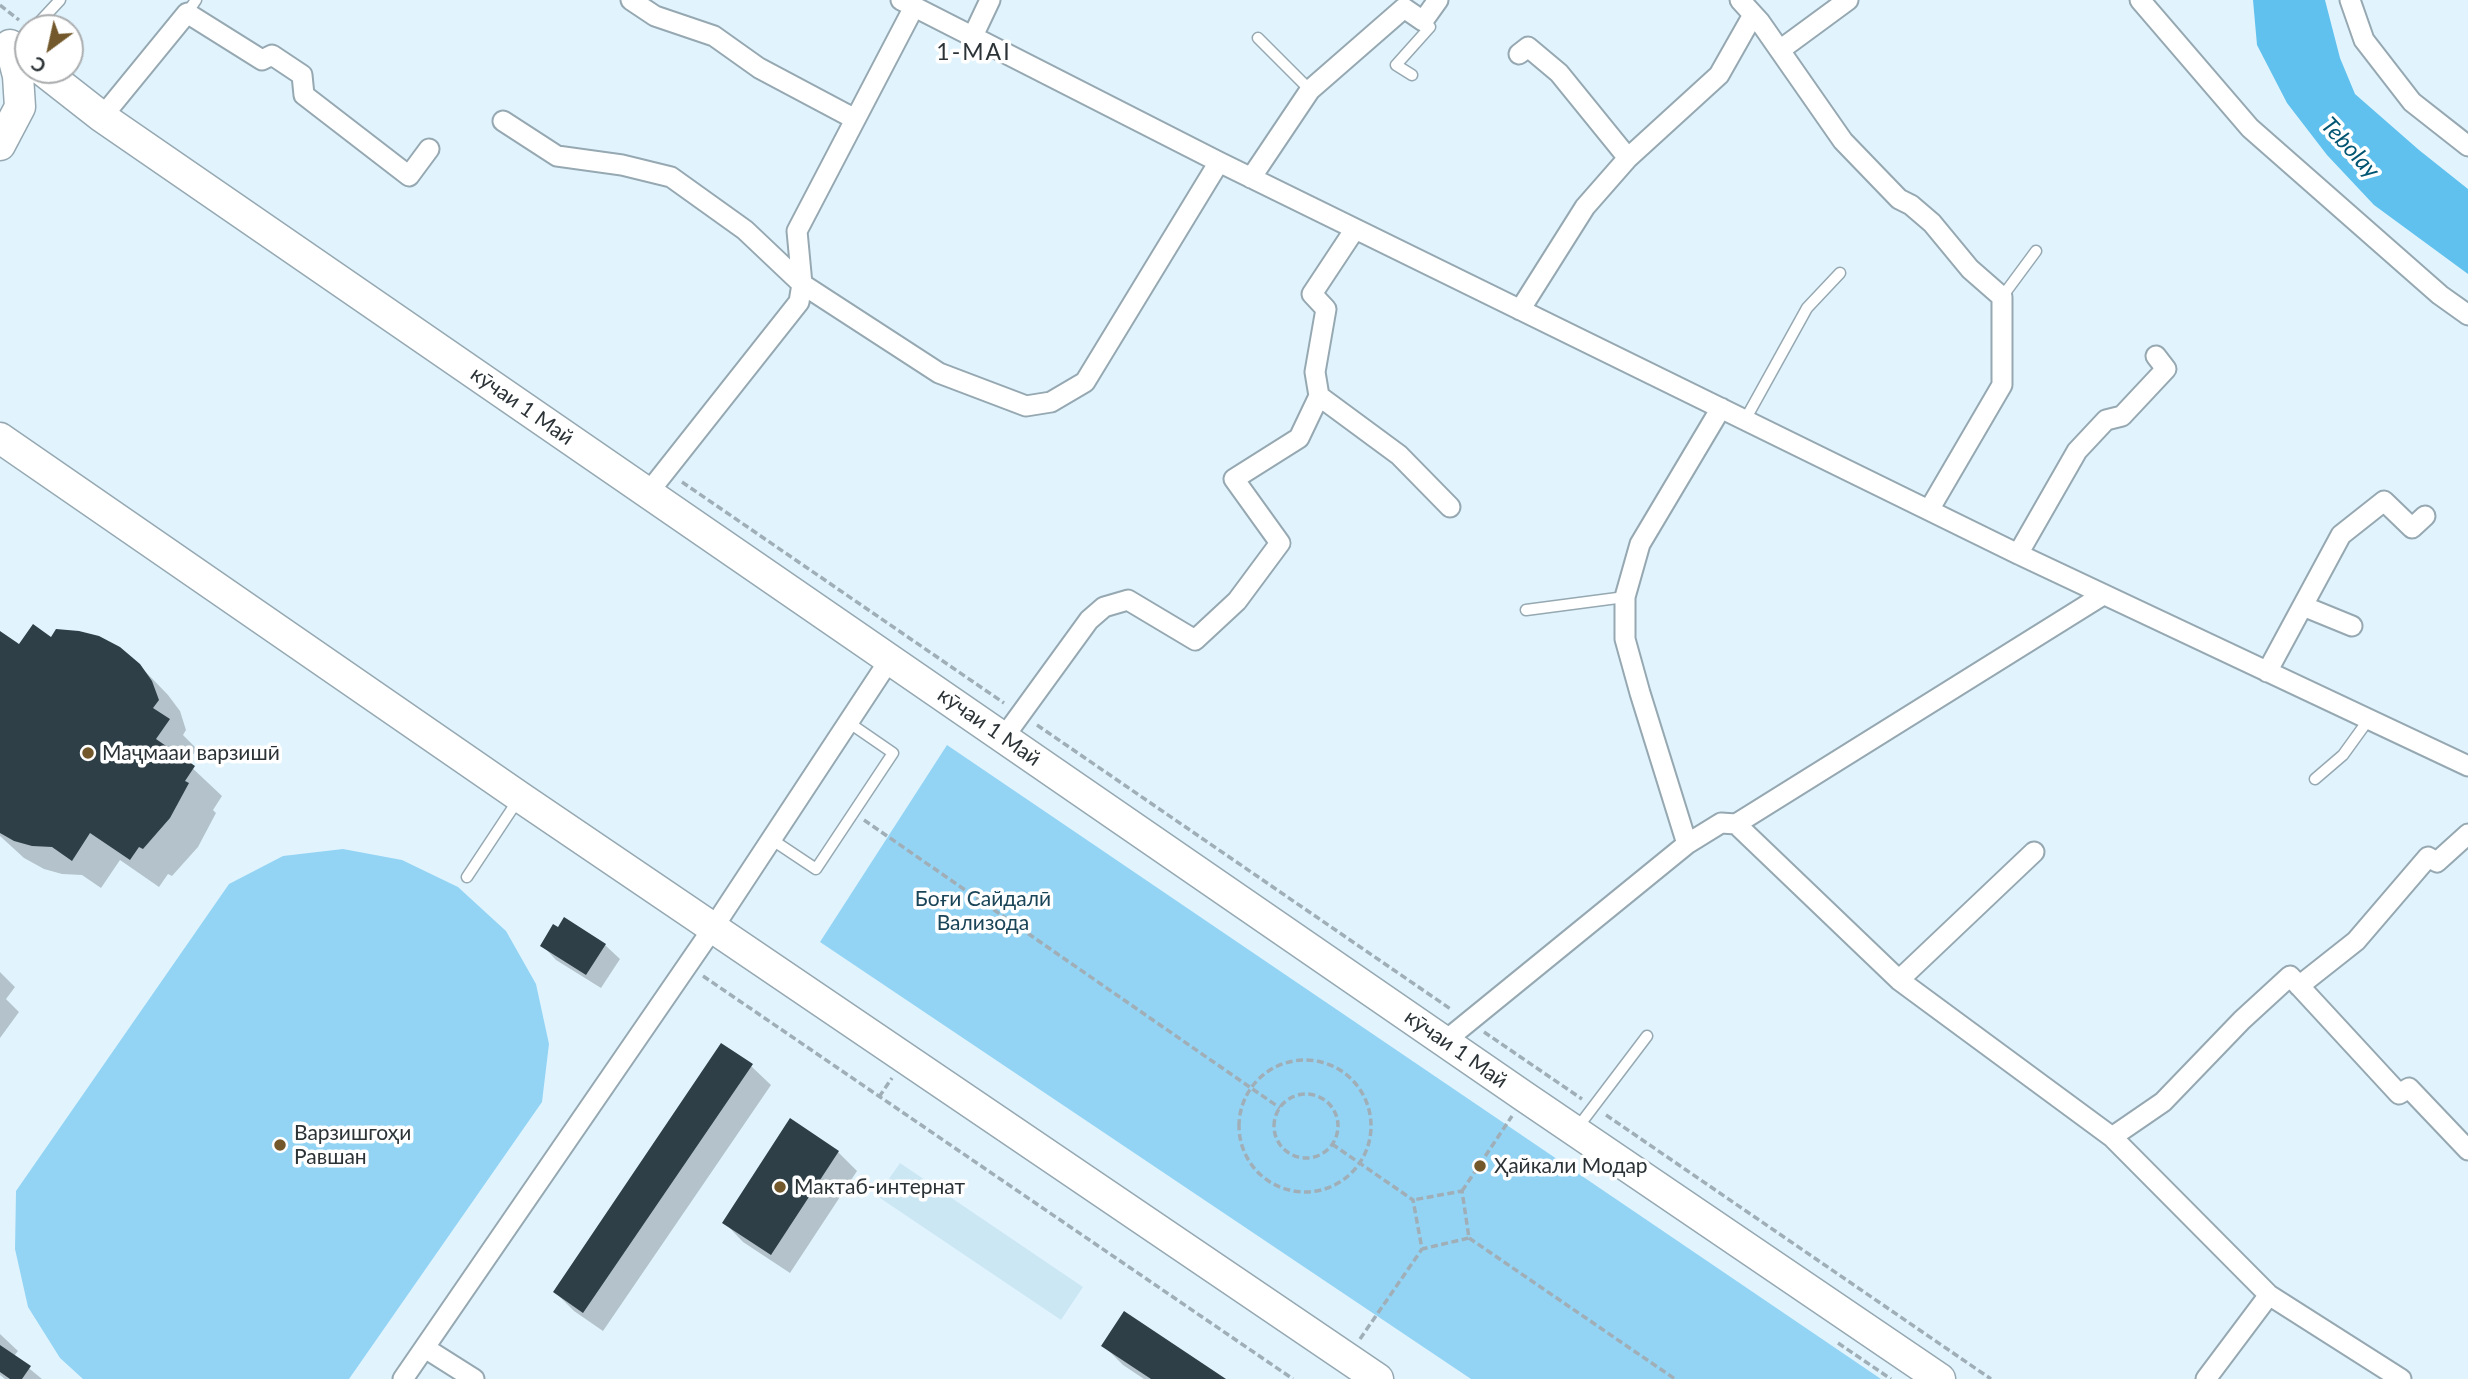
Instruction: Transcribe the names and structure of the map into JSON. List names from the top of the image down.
{
  "streets": {
    "main road": ["кӯчаи 1 Май"]
  },
  "districts": ["1-MAI"],
  "water": ["Tebolay"],
  "parks": ["Боғи Сайдалӣ Вализода"],
  "places": [
    "Маҷмааи варзишӣ",
    "Варзишгоҳи Равшан",
    "Ҳайкали Модар",
    "Мактаб-интернат"
  ],
  "north": "bottom left"
}
